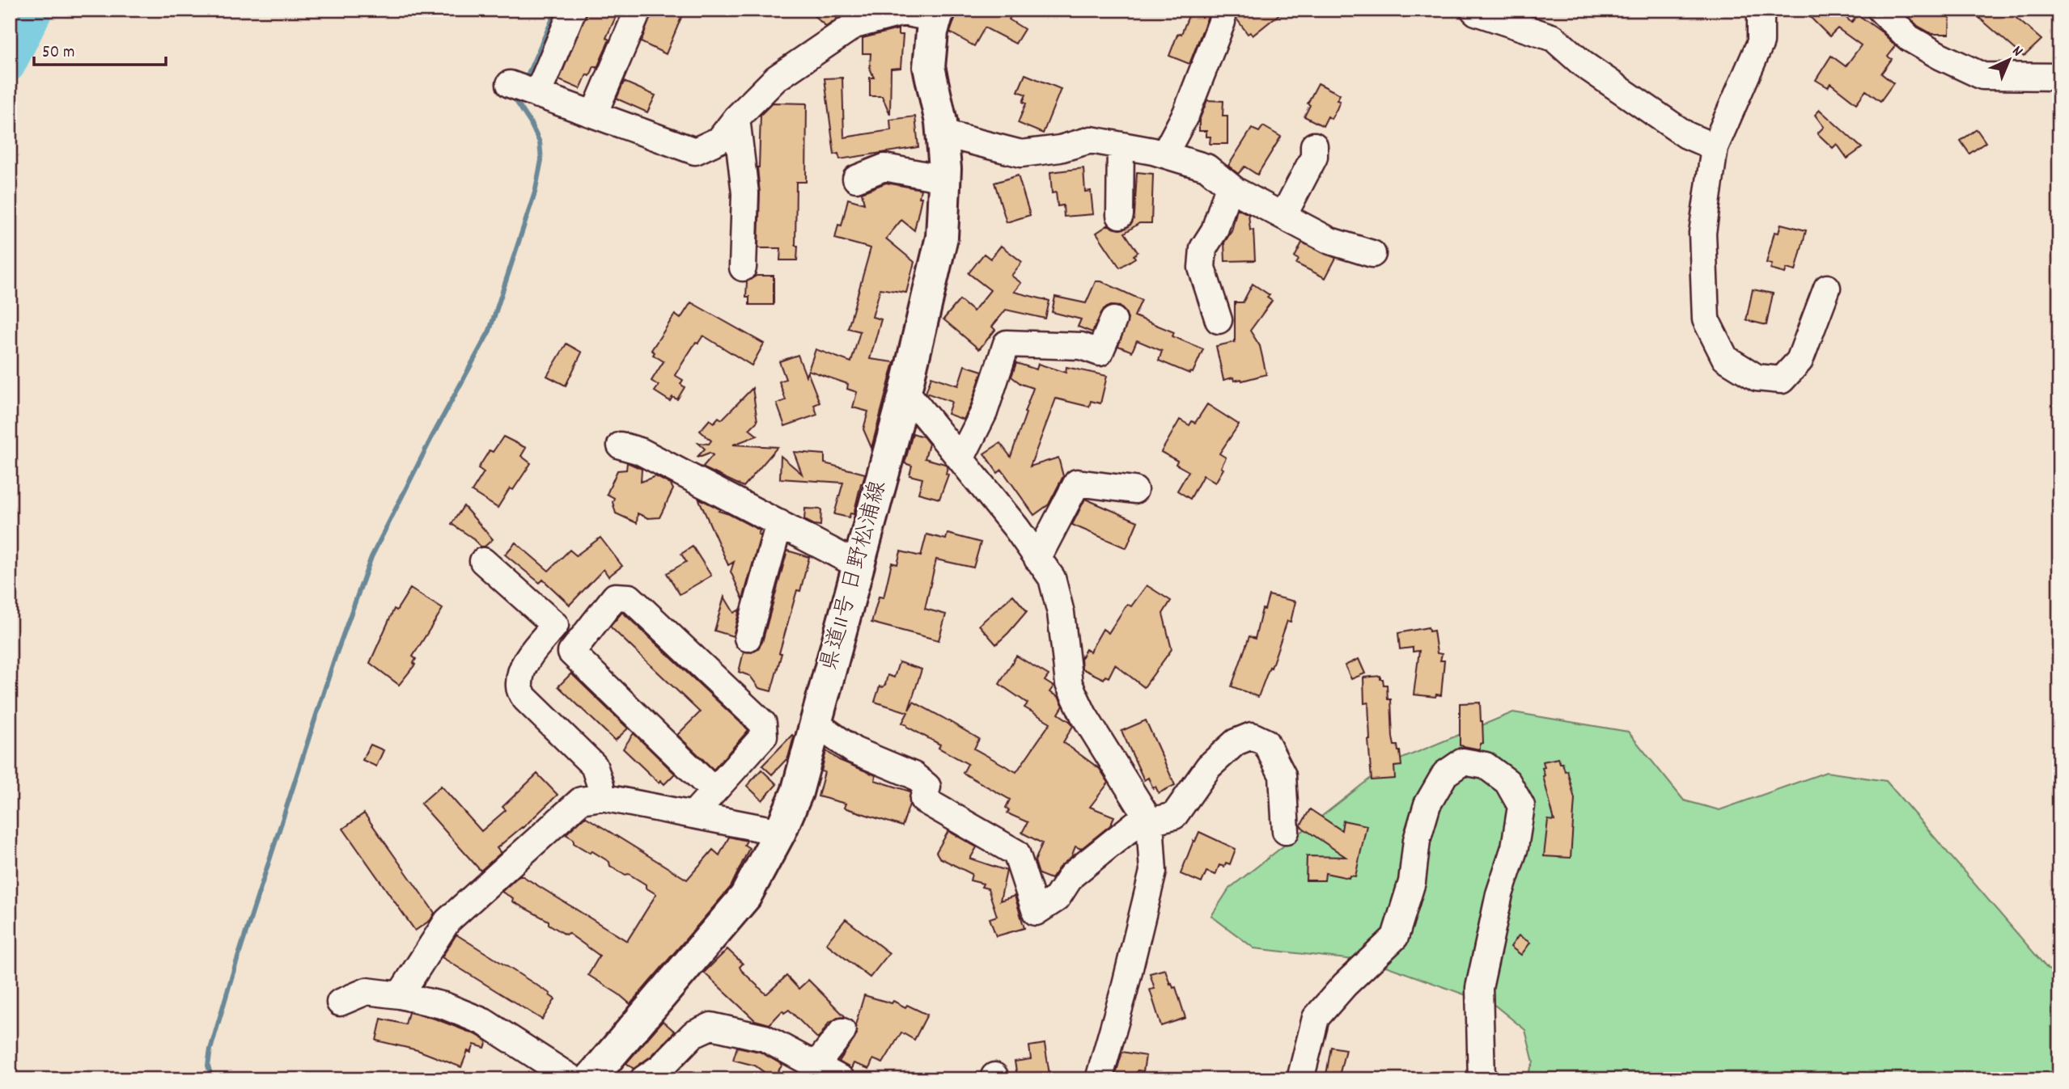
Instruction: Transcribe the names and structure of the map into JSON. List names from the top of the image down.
{
  "streets": {
    "main road": ["県道11号 日野松浦線"]
  },
  "scale_bar": "50 m",
  "north": "top right"
}
